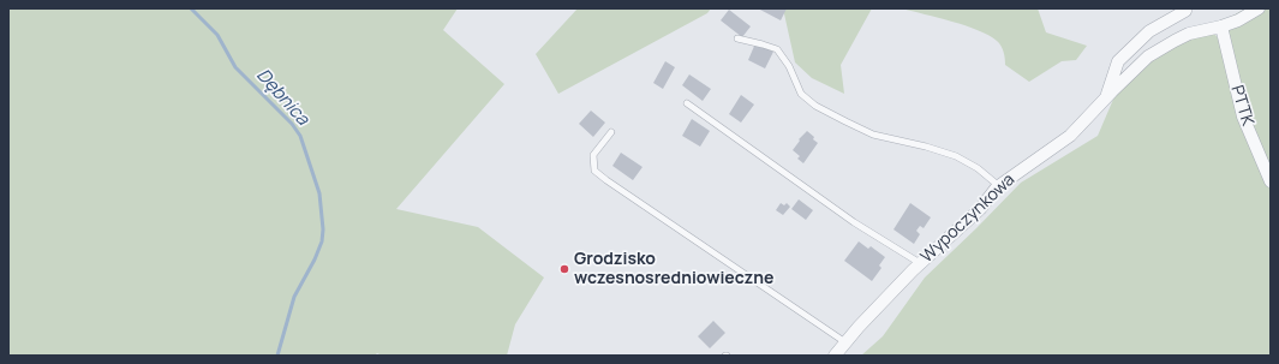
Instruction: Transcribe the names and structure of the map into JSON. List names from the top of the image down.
{
  "streets": {
    "street": ["PTTK", "Wypoczynkowa"]
  },
  "crossings": [
    ["PTTK", "Wypoczynkowa"]
  ],
  "water": ["Dębnica"],
  "places": ["Grodzisko wczesnosredniowieczne"]
}
